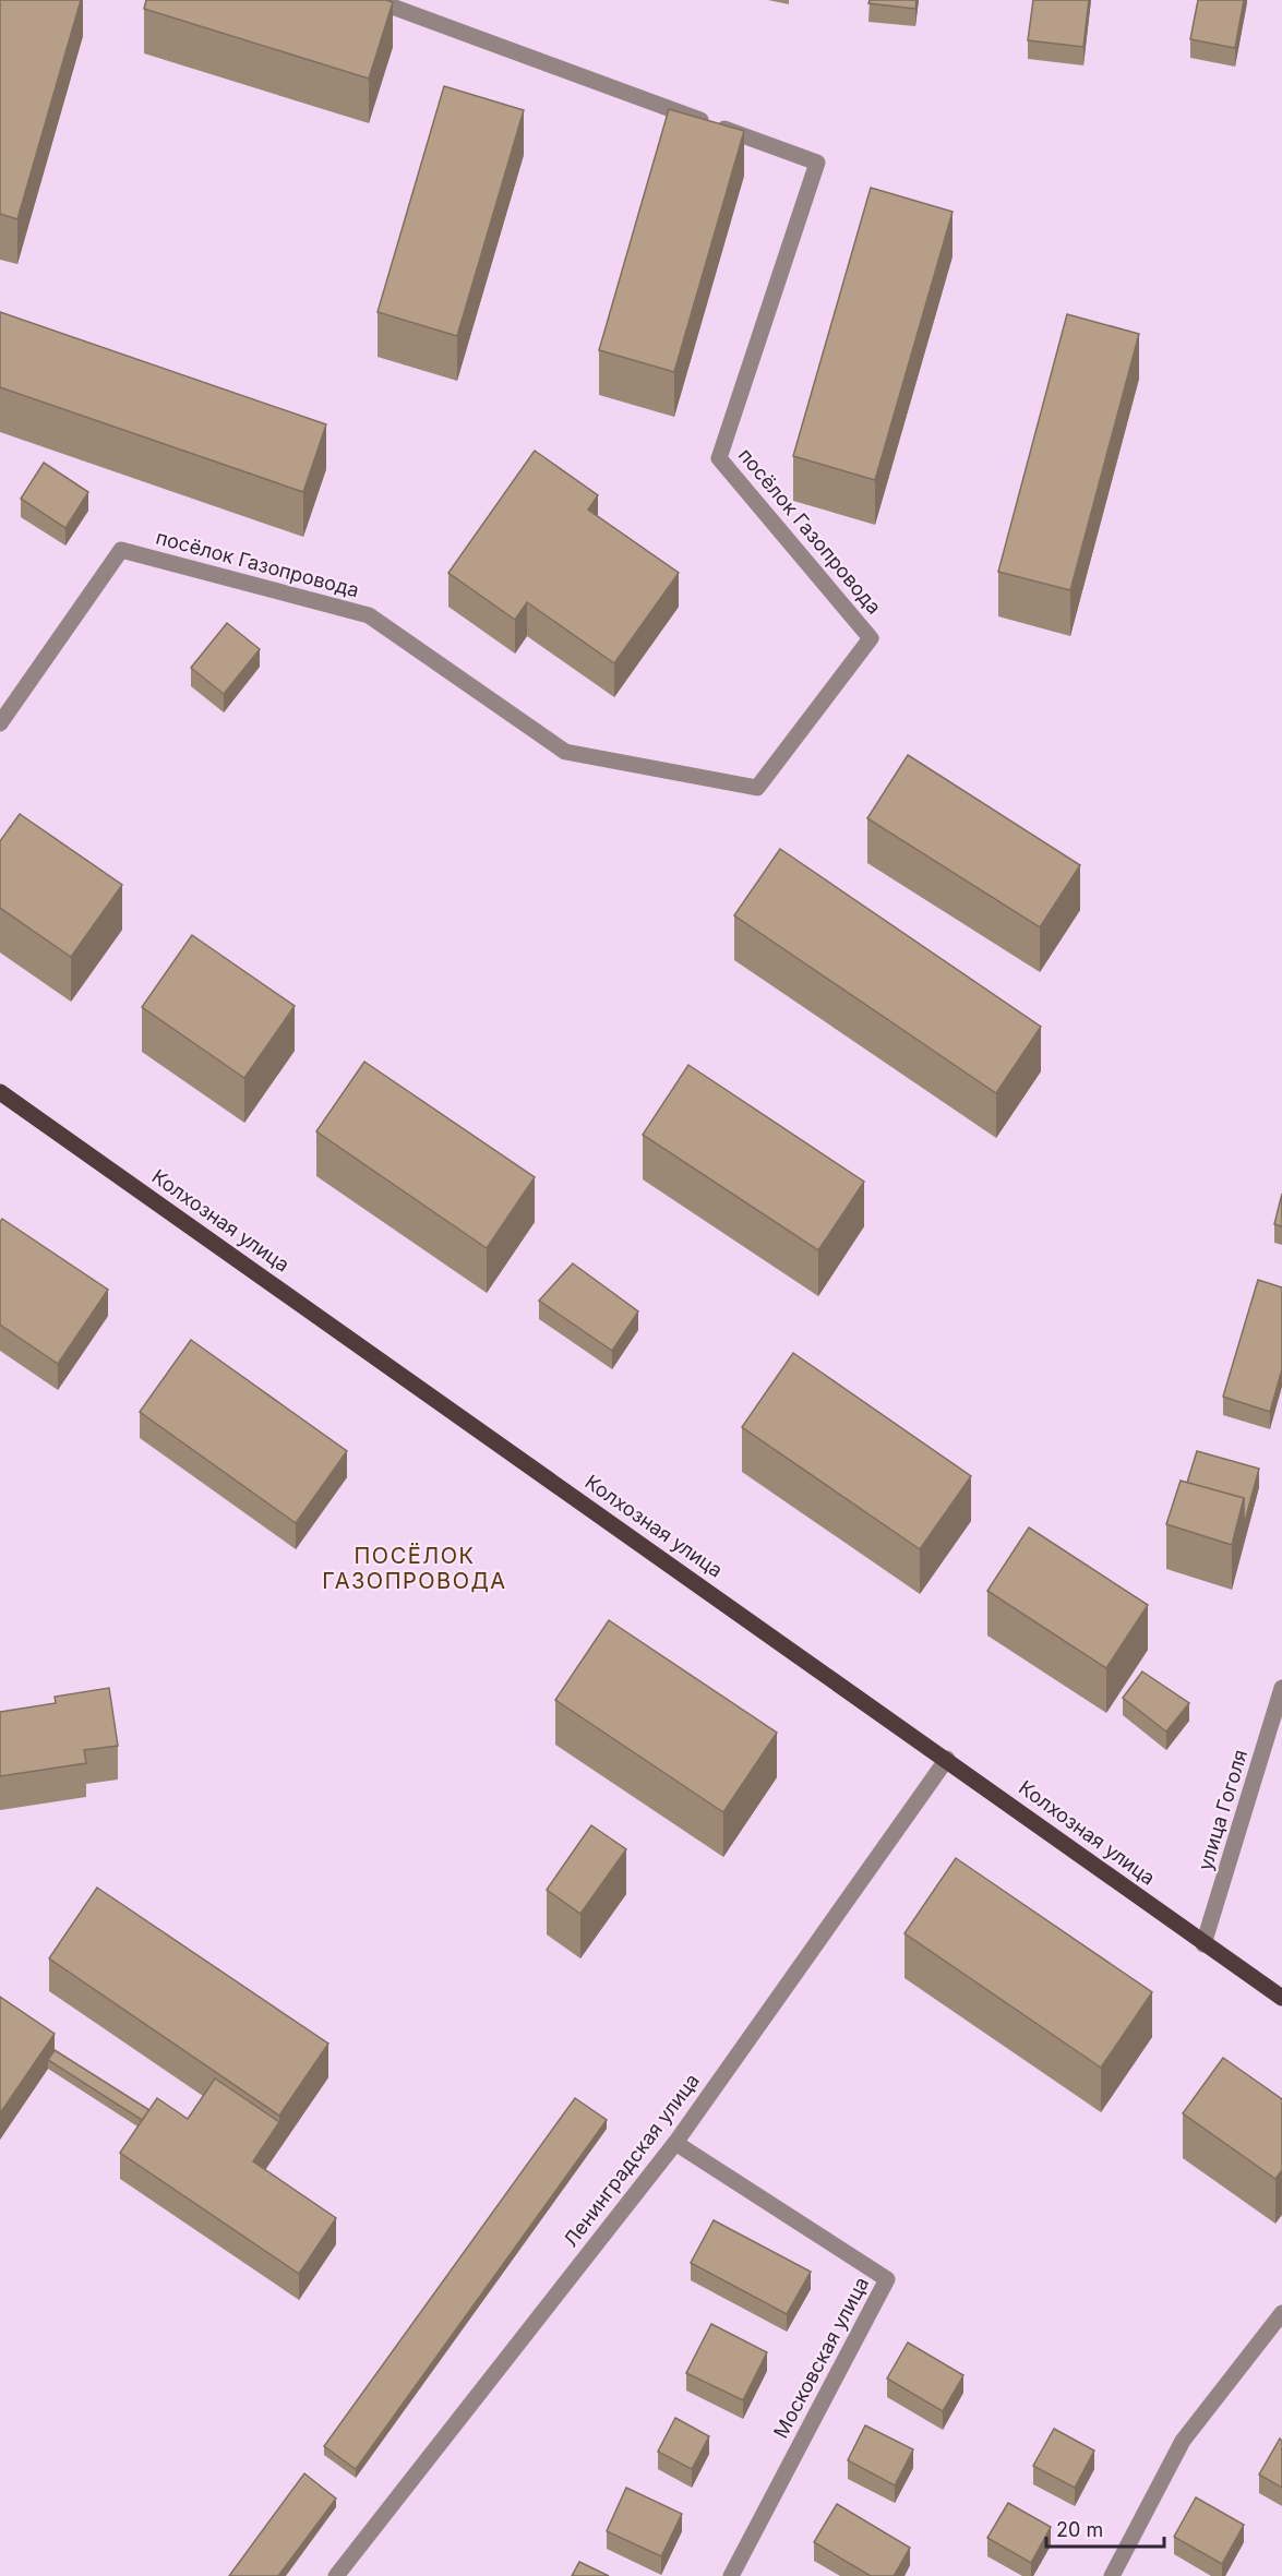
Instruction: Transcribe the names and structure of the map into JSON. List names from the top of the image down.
{
  "streets": {
    "main road": ["Колхозная улица"],
    "street": [
      "посёлок Газопровода",
      "улица Гоголя",
      "Ленинградская улица",
      "Московская улица"
    ]
  },
  "crossings": [
    ["Колхозная улица", "улица Гоголя"],
    ["Колхозная улица", "Ленинградская улица"],
    ["Ленинградская улица", "Московская улица"]
  ],
  "districts": ["ПОСЁЛОК ГАЗОПРОВОДА"],
  "scale_bar": "20 m"
}
